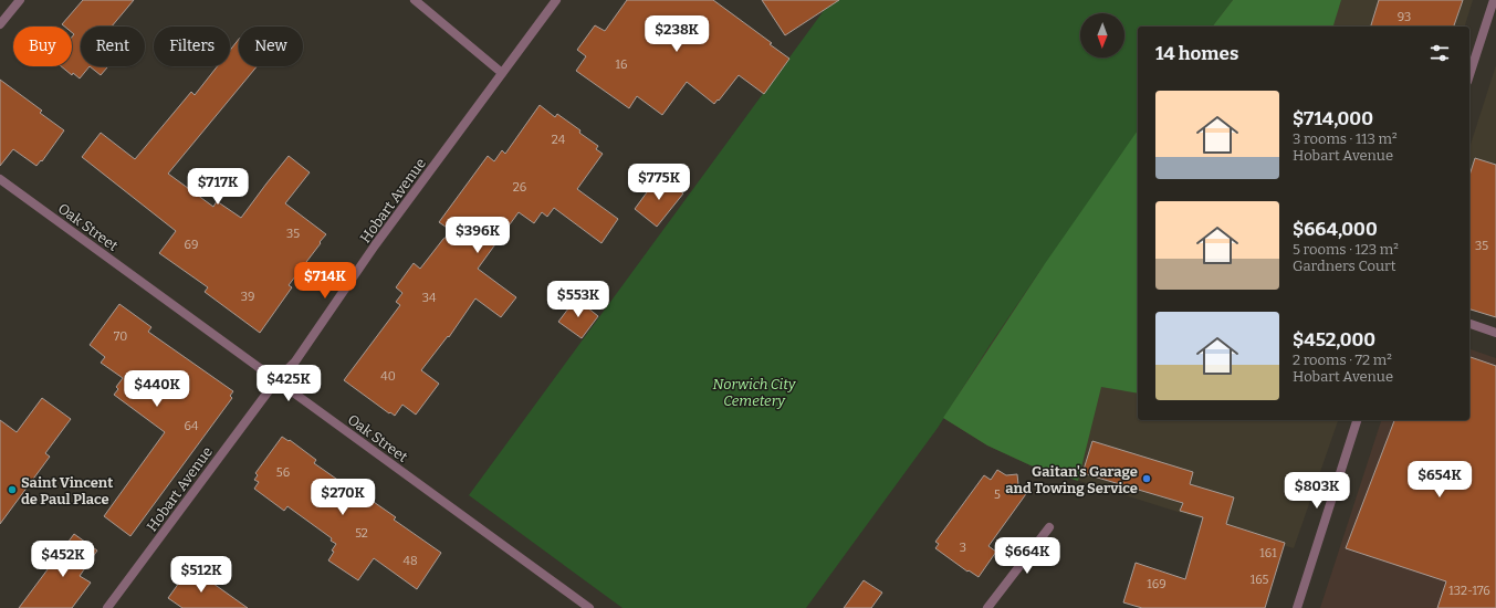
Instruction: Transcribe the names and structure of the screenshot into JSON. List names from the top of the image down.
{
  "streets": {
    "street": ["Hobart Avenue", "Oak Street"]
  },
  "crossings": [
    ["Hobart Avenue", "Oak Street"]
  ],
  "parks": ["Norwich City Cemetery"],
  "places": ["Gaitan's Garage and Towing Service", "Saint Vincent de Paul Place"],
  "house_numbers": [
    "93",
    "16",
    "24",
    "26",
    "35",
    "69",
    "35",
    "39",
    "34",
    "70",
    "40",
    "64",
    "56",
    "5",
    "52",
    "3",
    "161",
    "48",
    "165",
    "169",
    "132-176"
  ],
  "north": "bottom",
  "page": {
    "price": [
      "$238K",
      "$775K",
      "$717K",
      "$396K",
      "$714K",
      "$553K",
      "$425K",
      "$440K",
      "$654K",
      "$803K",
      "$270K",
      "$664K",
      "$452K",
      "$512K"
    ],
    "chip": [
      "Buy",
      "Rent",
      "Filters",
      "New"
    ],
    "heading": "14 homes",
    "list": [
      {
        "name": "$714,000",
        "note": "3 rooms · 113 m² · Hobart Avenue"
      },
      {
        "name": "$664,000",
        "note": "5 rooms · 123 m² · Gardners Court"
      },
      {
        "name": "$452,000",
        "note": "2 rooms · 72 m² · Hobart Avenue"
      }
    ]
  }
}
